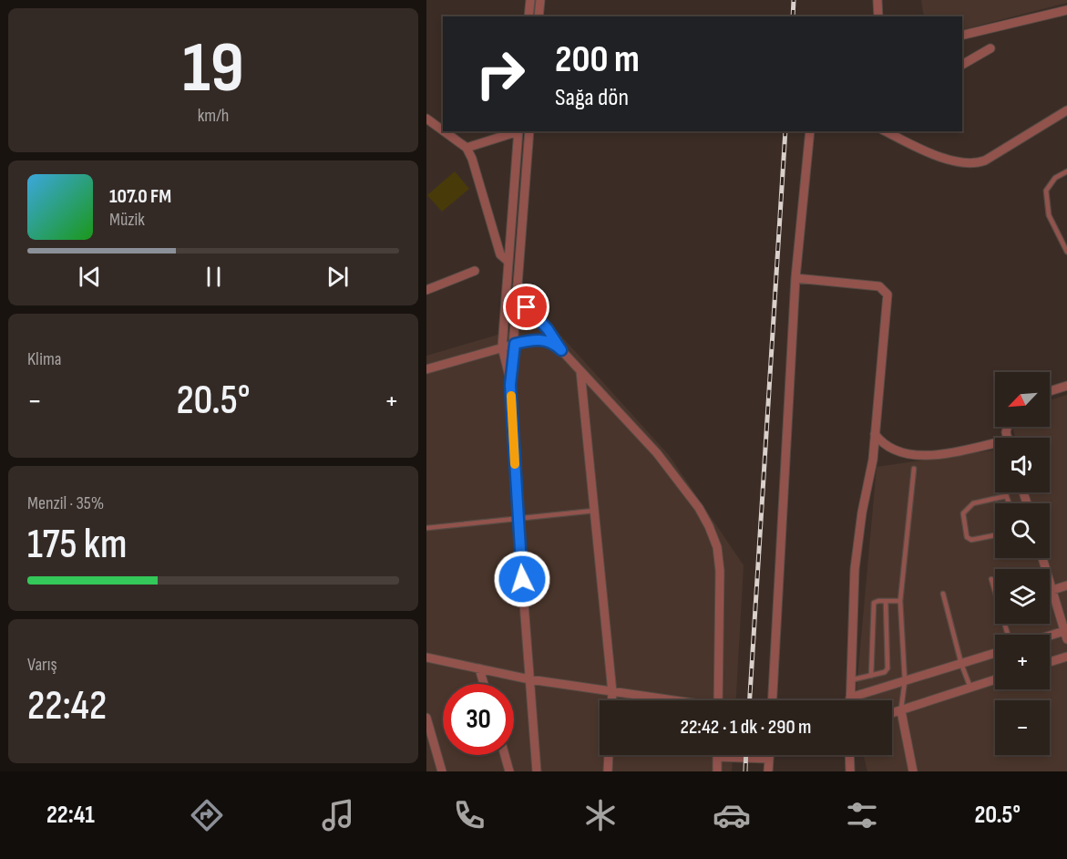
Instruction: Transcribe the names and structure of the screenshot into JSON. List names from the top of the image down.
{
  "north": "bottom left",
  "page": {
    "tile": [
      ["19", "km/h"],
      "Klima",
      ["Menzil · 35%", "175 km"],
      ["Varış", "22:42"]
    ],
    "turn": ["200 m", "Sağa dön"],
    "song": ["107.0 FM", "Müzik"],
    "map_buttons": ["+", "−"],
    "heat": ["−", "20.5°", "+"],
    "limit": "30",
    "trip": "22:42 · 1 dk · 290 m",
    "tabs": ["22:41", "20.5°"]
  }
}
